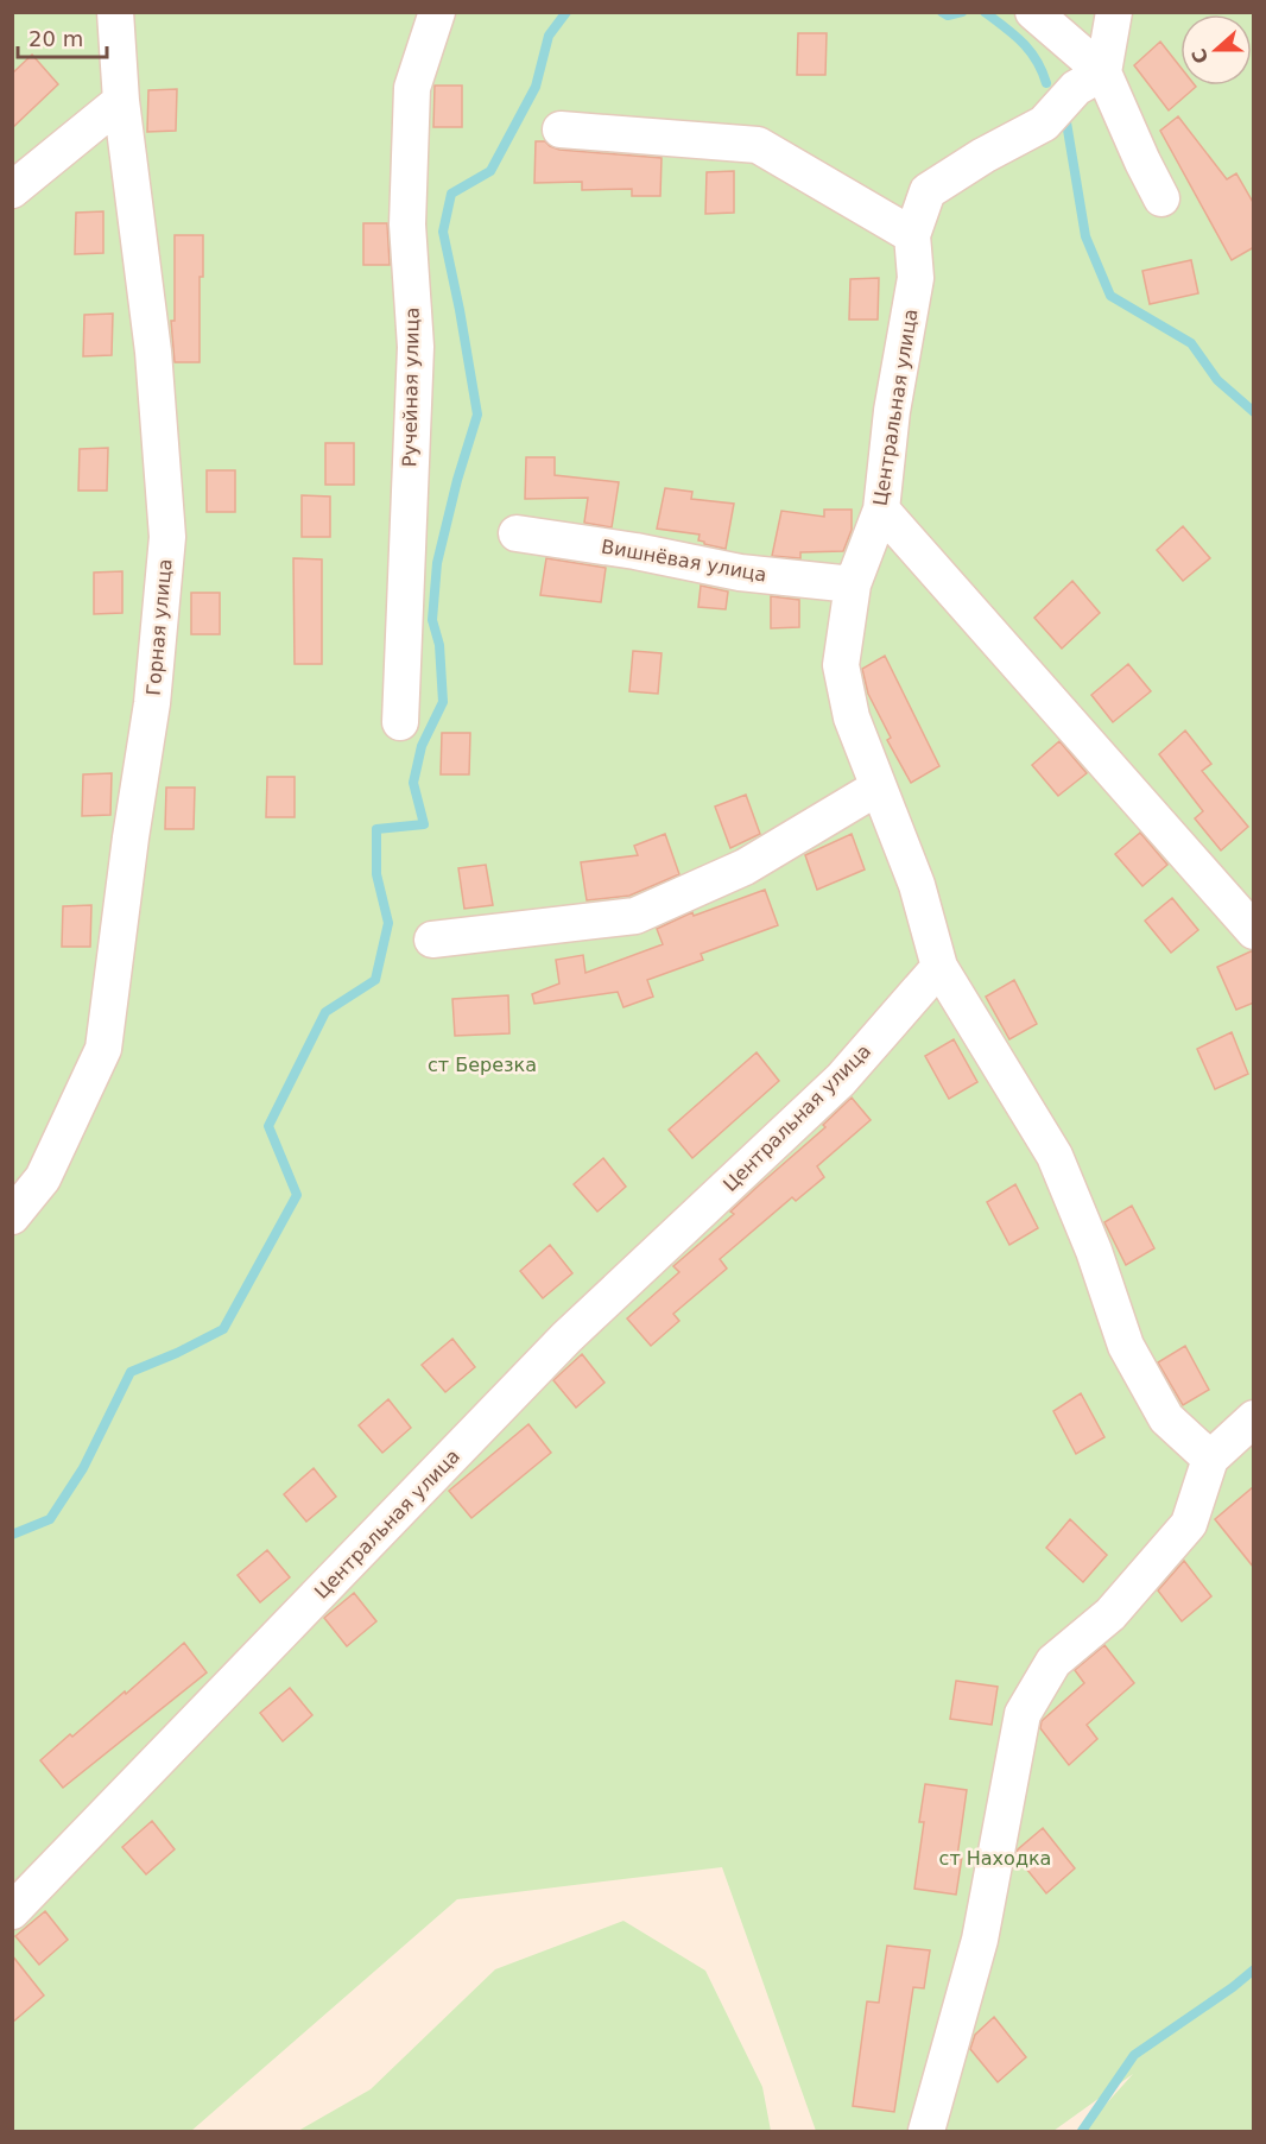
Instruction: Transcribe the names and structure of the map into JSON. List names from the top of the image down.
{
  "streets": {
    "street": [
      "Ручейная улица",
      "Центральная улица",
      "Вишнёвая улица",
      "Горная улица"
    ]
  },
  "crossings": [
    ["Центральная улица", "Вишнёвая улица"]
  ],
  "parks": ["ст Березка", "ст Находка"],
  "scale_bar": "20 m",
  "north": "left"
}
